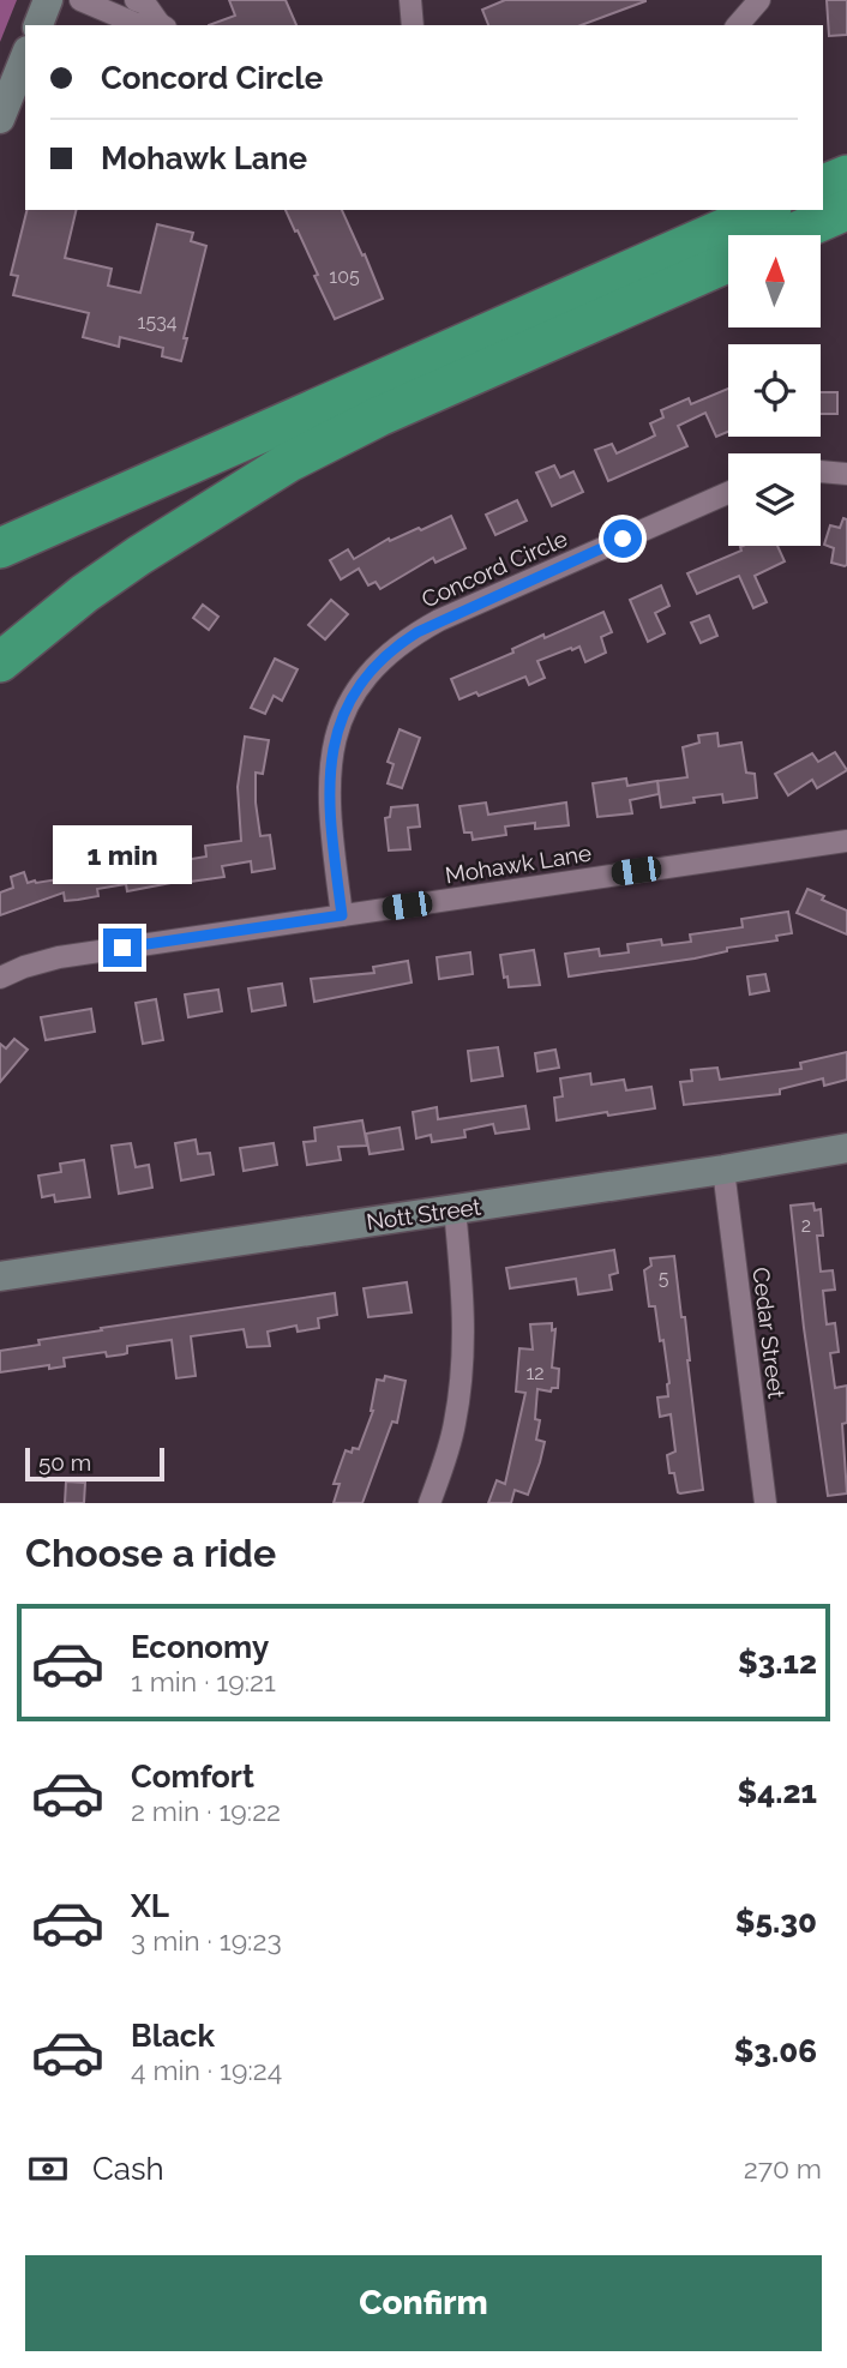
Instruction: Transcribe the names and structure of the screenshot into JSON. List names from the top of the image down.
{
  "streets": {
    "street": [
      "Concord Circle",
      "Mohawk Lane",
      "Nott Street",
      "Cedar Street"
    ]
  },
  "crossings": [
    ["Concord Circle", "Mohawk Lane"],
    ["Nott Street", "Cedar Street"]
  ],
  "house_numbers": [
    "105",
    "1534",
    "2",
    "5",
    "12"
  ],
  "scale_bar": "50 m",
  "north": "top",
  "page": {
    "banner": ["Concord Circle", "Mohawk Lane"],
    "bubble": "1 min",
    "scale": "50 m",
    "heading": "Choose a ride",
    "list": [
      {
        "name": "Economy",
        "note": "1 min · 19:21",
        "value": "$3.12"
      },
      {
        "name": "Comfort",
        "note": "2 min · 19:22",
        "value": "$4.21"
      },
      {
        "name": "XL",
        "note": "3 min · 19:23",
        "value": "$5.30"
      },
      {
        "name": "Black",
        "note": "4 min · 19:24",
        "value": "$3.06"
      }
    ],
    "pay": ["Cash", "270 m"],
    "buttons": "Confirm"
  }
}
